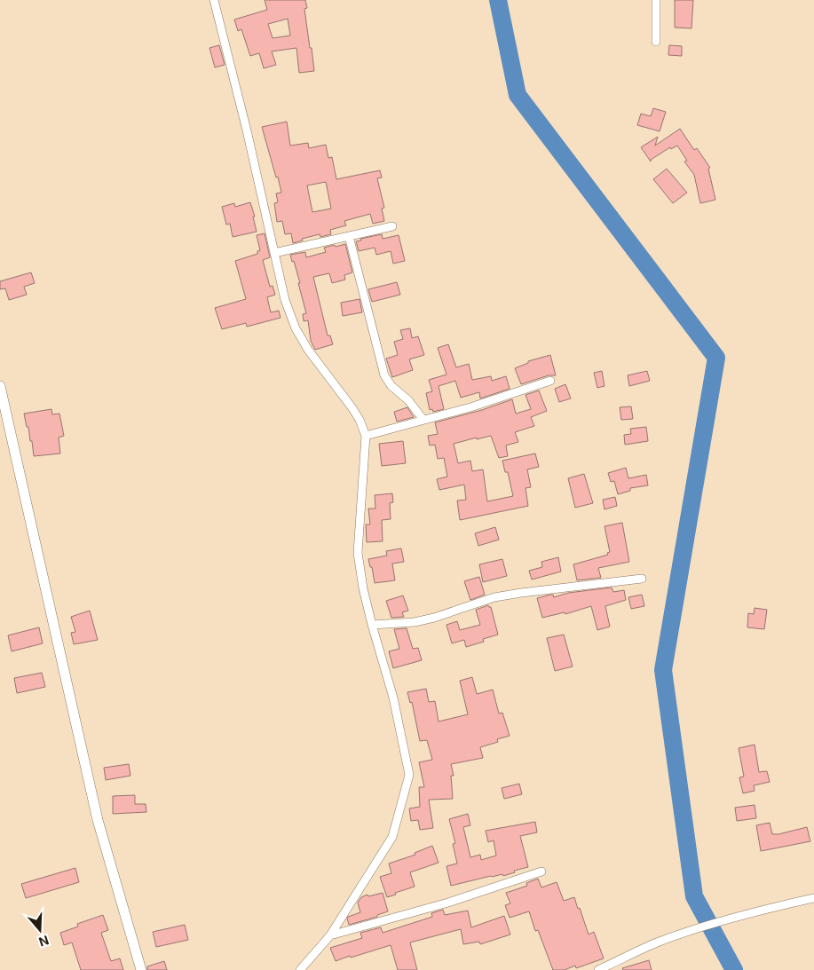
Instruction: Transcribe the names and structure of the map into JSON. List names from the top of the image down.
{
  "north": "bottom"
}
